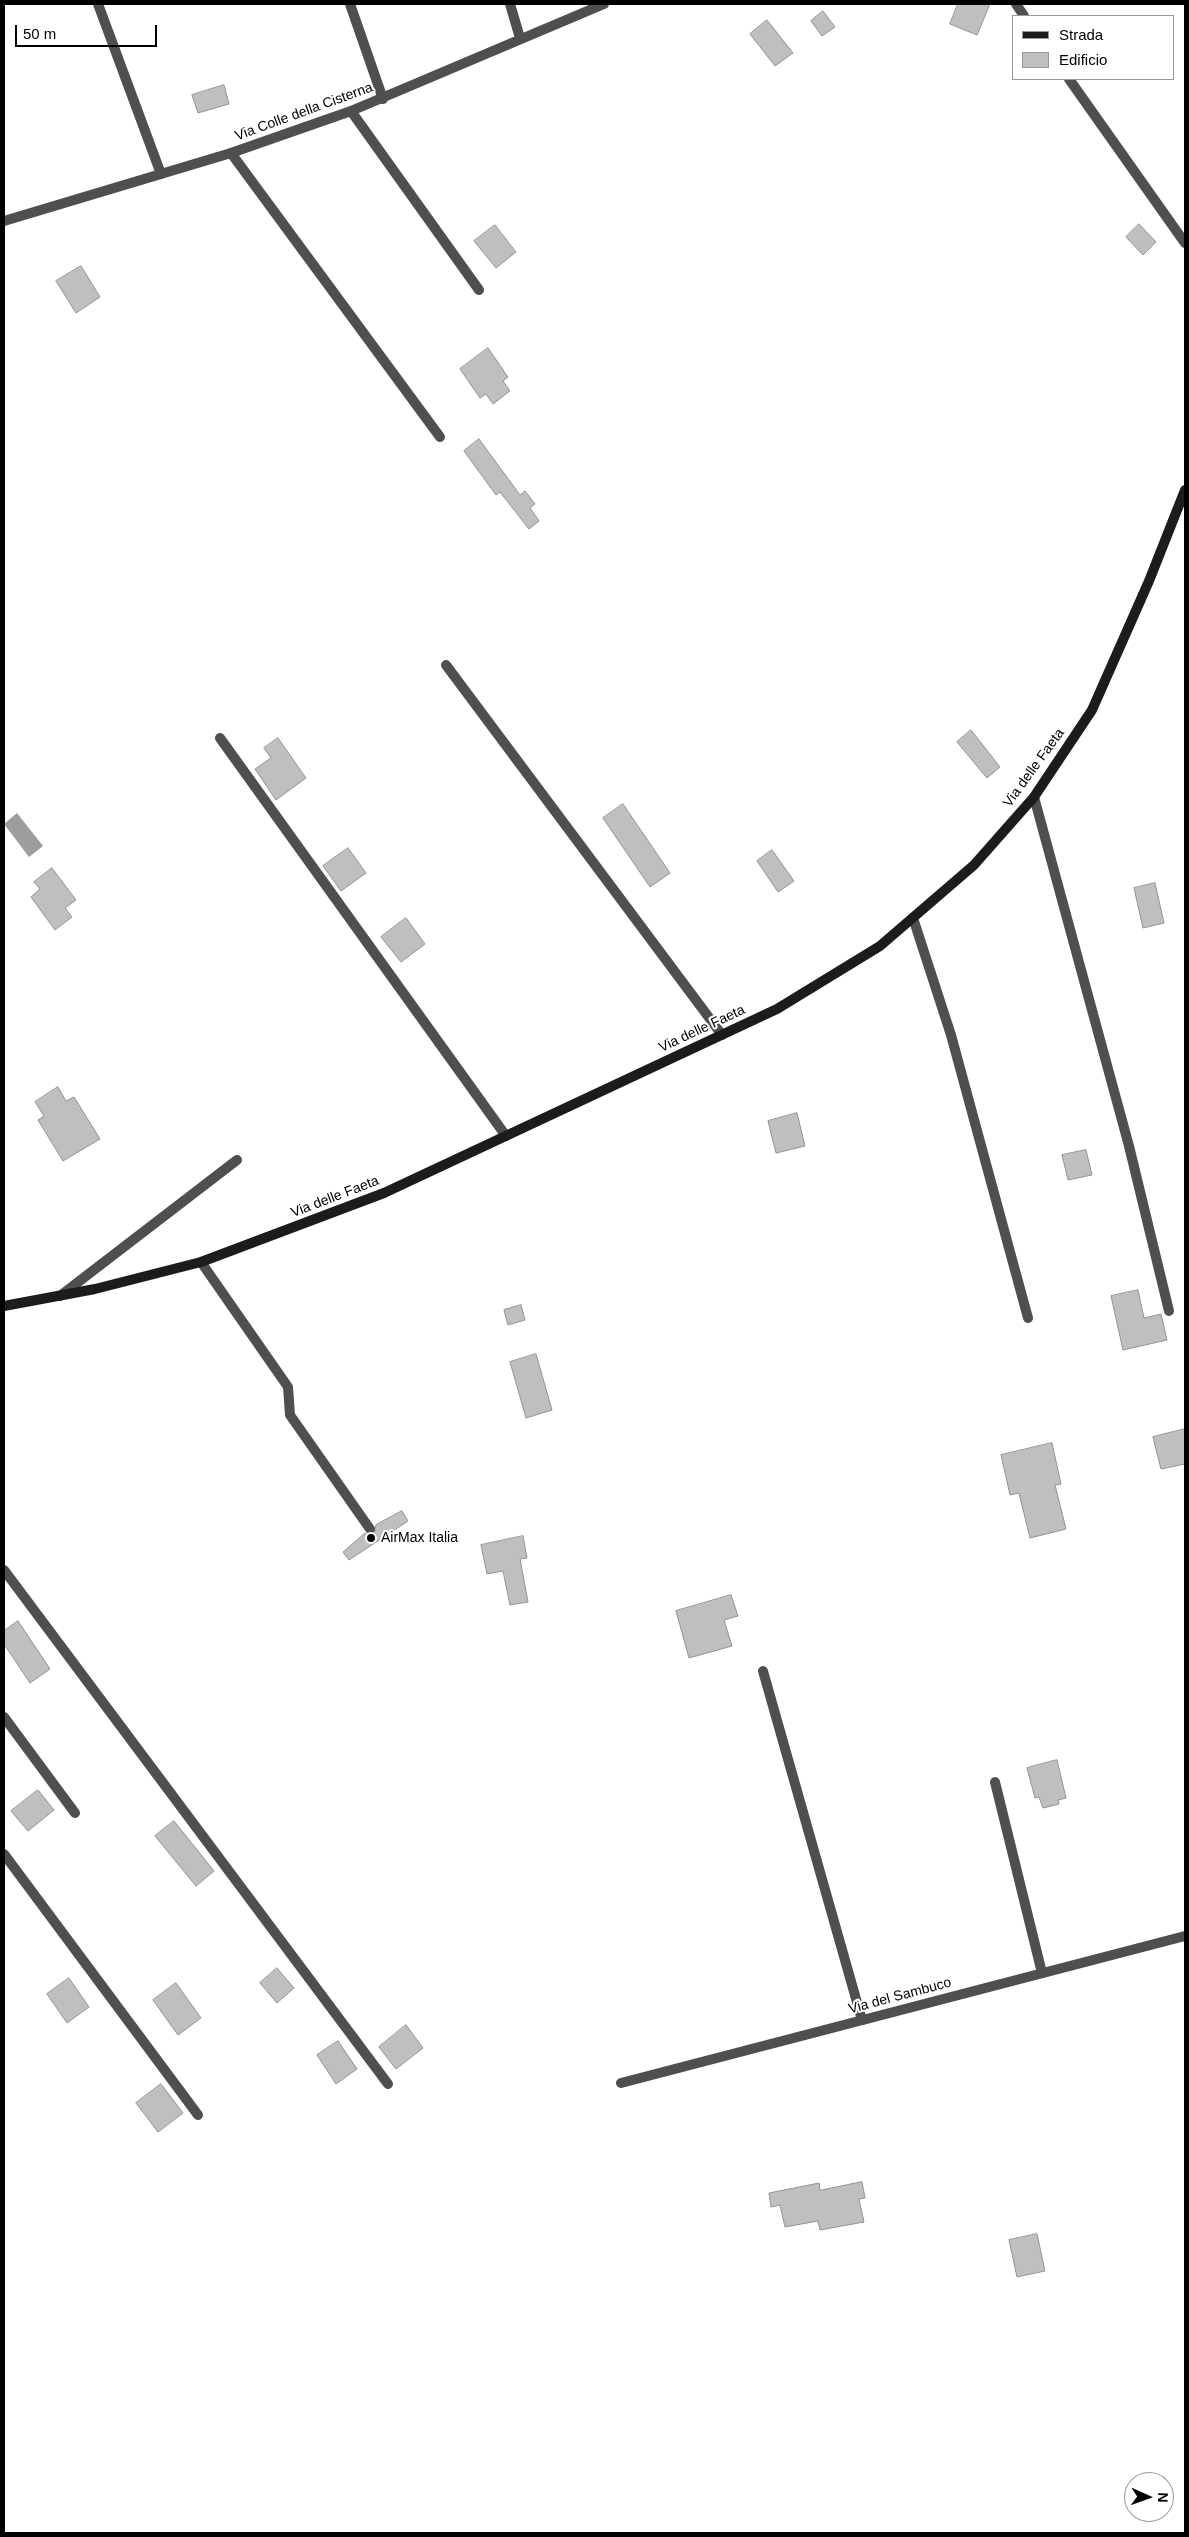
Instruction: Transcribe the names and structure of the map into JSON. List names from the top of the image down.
{
  "streets": {
    "street": ["Via Colle della Cisterna", "Via delle Faeta", "Via del Sambuco"]
  },
  "places": ["AirMax Italia"],
  "legend": ["Strada", "Edificio"],
  "scale_bar": "50 m",
  "north": "right"
}
